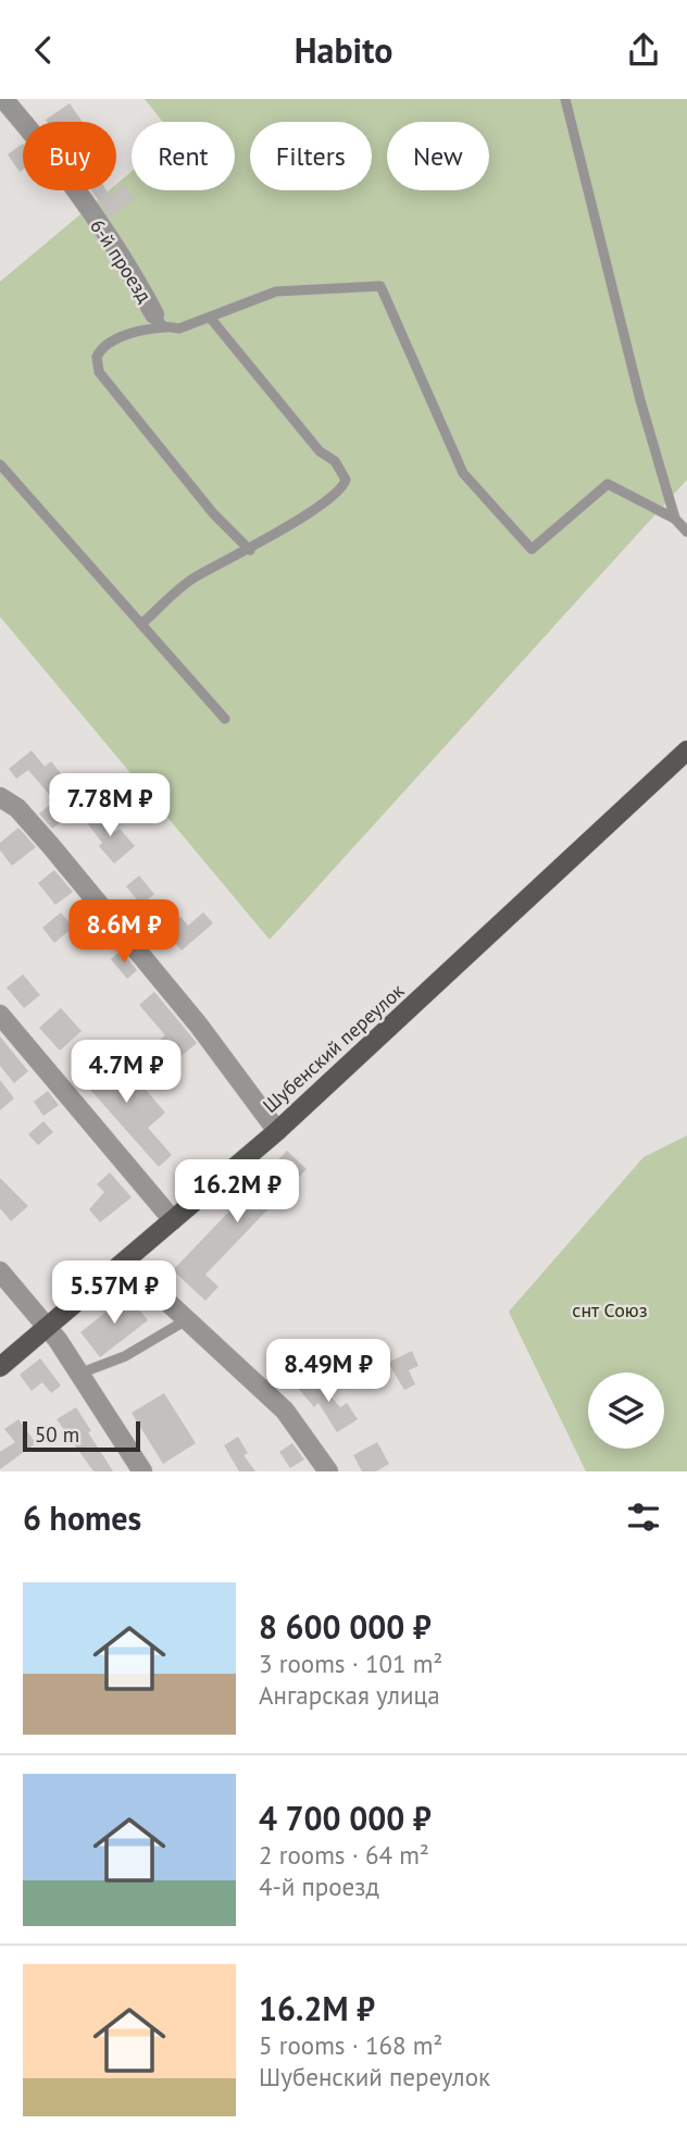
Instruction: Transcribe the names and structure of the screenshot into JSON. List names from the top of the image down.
{
  "streets": {
    "main road": ["Шубенский переулок"],
    "street": ["6-й проезд"]
  },
  "parks": ["снт Союз"],
  "scale_bar": "50 m",
  "page": {
    "header": "Habito",
    "chip": [
      "Buy",
      "Rent",
      "Filters",
      "New"
    ],
    "price": [
      "7.78M ₽",
      "8.6M ₽",
      "4.7M ₽",
      "16.2M ₽",
      "5.57M ₽",
      "8.49M ₽"
    ],
    "scale": "50 m",
    "heading": "6 homes",
    "list": [
      {
        "name": "8 600 000 ₽",
        "note": "3 rooms · 101 m² · Ангарская улица"
      },
      {
        "name": "4 700 000 ₽",
        "note": "2 rooms · 64 m² · 4-й проезд"
      },
      {
        "name": "16.2M ₽",
        "note": "5 rooms · 168 m² · Шубенский переулок"
      }
    ]
  }
}
